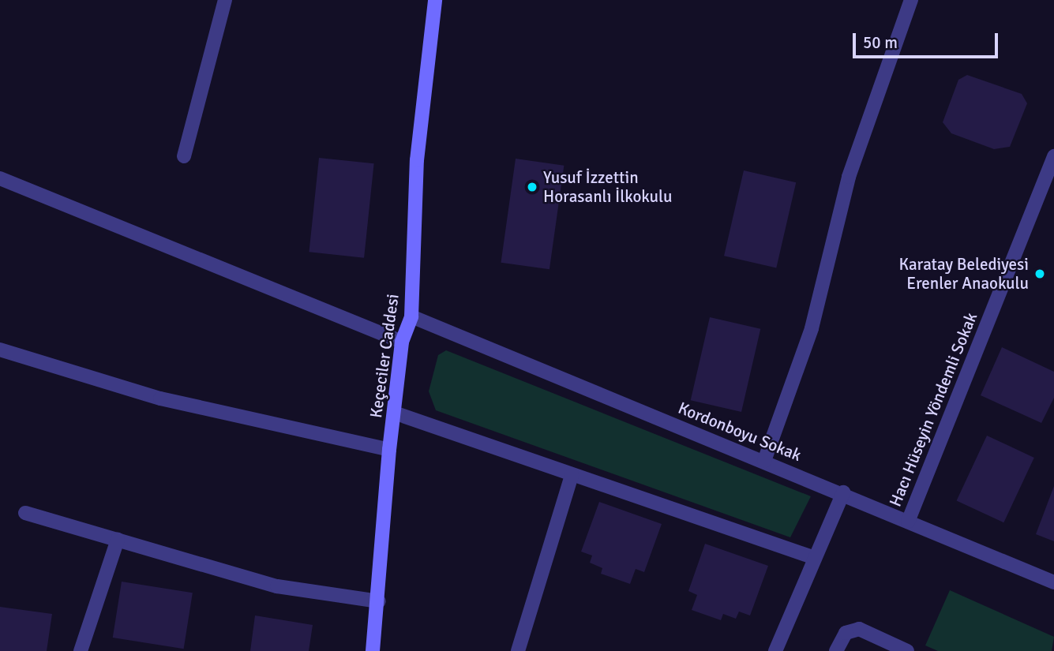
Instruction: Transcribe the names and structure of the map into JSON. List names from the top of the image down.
{
  "streets": {
    "street": ["Keçeciler Caddesi", "Hacı Hüseyin Yöndemli Sokak", "Kordonboyu Sokak"]
  },
  "crossings": [
    ["Keçeciler Caddesi", "Kordonboyu Sokak"],
    ["Hacı Hüseyin Yöndemli Sokak", "Kordonboyu Sokak"]
  ],
  "places": ["Yusuf İzzettin Horasanlı İlkokulu", "Karatay Belediyesi Erenler Anaokulu"],
  "scale_bar": "50 m"
}
